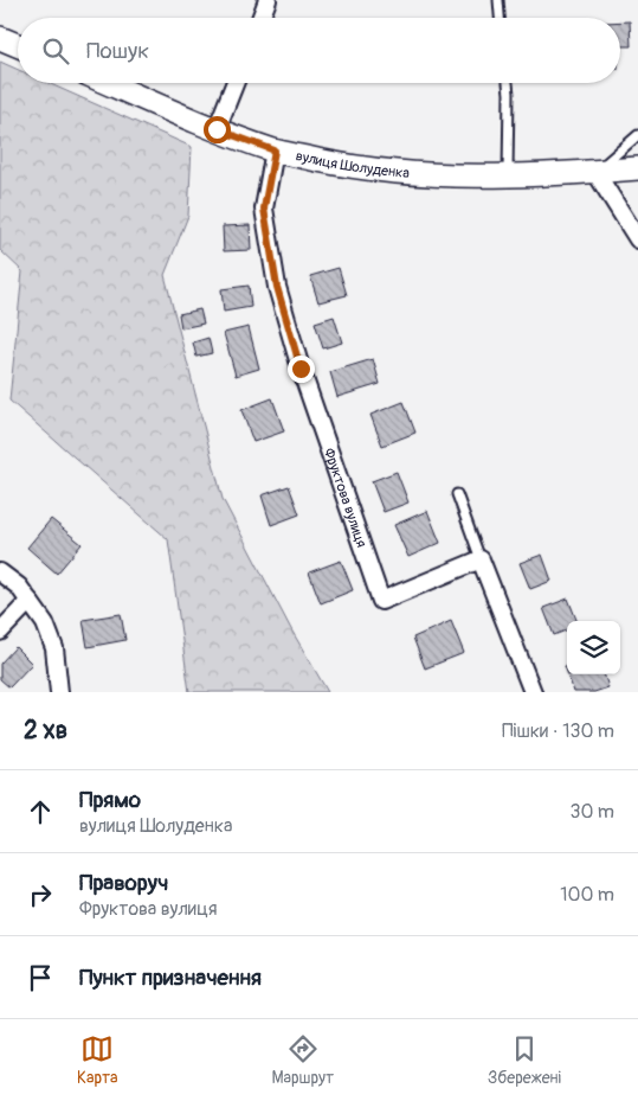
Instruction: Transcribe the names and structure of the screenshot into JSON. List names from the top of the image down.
{
  "streets": {
    "main road": ["вулиця Шолуденка"],
    "street": ["Фруктова вулиця"]
  },
  "crossings": [
    ["вулиця Шолуденка", "Фруктова вулиця"]
  ],
  "page": {
    "search": "Пошук",
    "heading": ["2 хв", "Пішки · 130 m"],
    "list": [
      ["Прямо", "вулиця Шолуденка", "30 m"],
      ["Праворуч", "Фруктова вулиця", "100 m"],
      "Пункт призначення"
    ],
    "nav": ["Карта", "Маршрут", "Збережені"]
  }
}
